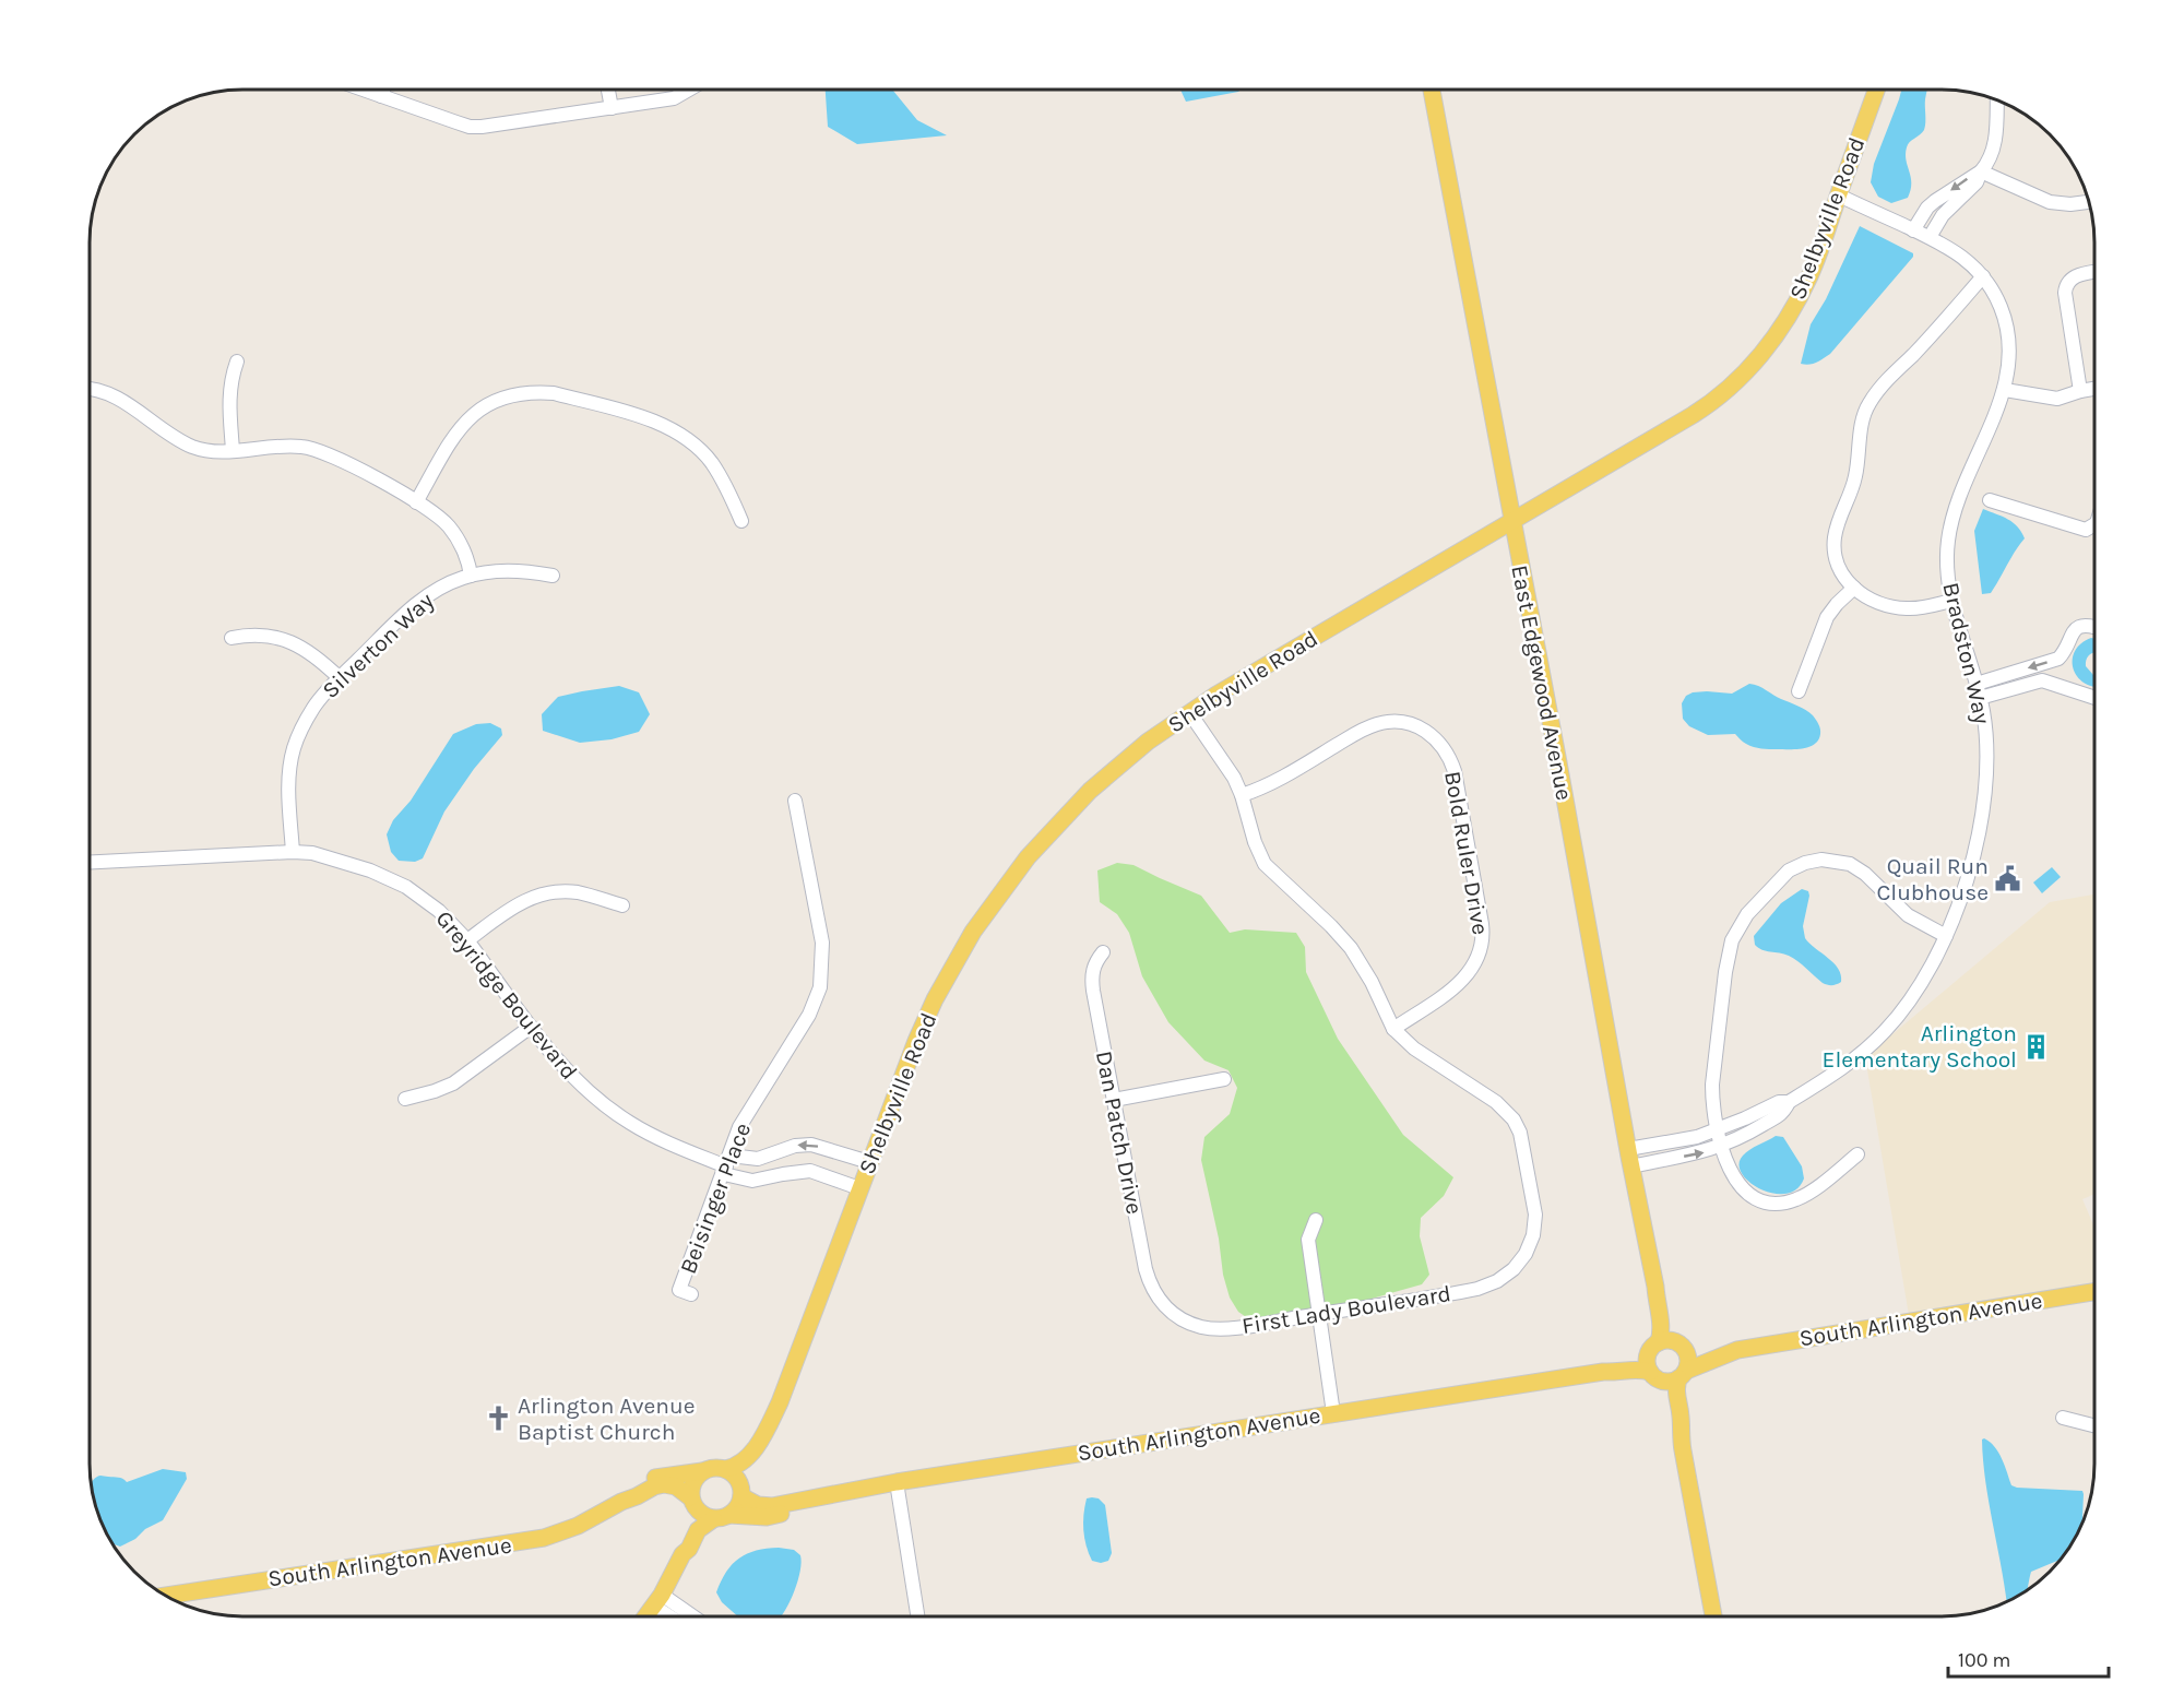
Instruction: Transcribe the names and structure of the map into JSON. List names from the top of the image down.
{
  "streets": {
    "main road": ["Shelbyville Road", "East Edgewood Avenue", "South Arlington Avenue"],
    "street": [
      "Silverton Way",
      "Bradston Way",
      "Bold Ruler Drive",
      "Greyridge Boulevard",
      "Dan Patch Drive",
      "Beisinger Place",
      "First Lady Boulevard"
    ]
  },
  "crossings": [
    ["Shelbyville Road", "Bradston Way"],
    ["Shelbyville Road", "East Edgewood Avenue"],
    ["Shelbyville Road", "Greyridge Boulevard"],
    ["Silverton Way", "Greyridge Boulevard"],
    ["Bradston Way", "East Edgewood Avenue"],
    ["Bold Ruler Drive", "First Lady Boulevard"],
    ["Greyridge Boulevard", "Beisinger Place"],
    ["Dan Patch Drive", "First Lady Boulevard"]
  ],
  "places": {
    "public building": ["Quail Run Clubhouse"],
    "building": ["Arlington Elementary School"],
    "church": ["Arlington Avenue Baptist Church"]
  },
  "scale_bar": "100 m"
}
